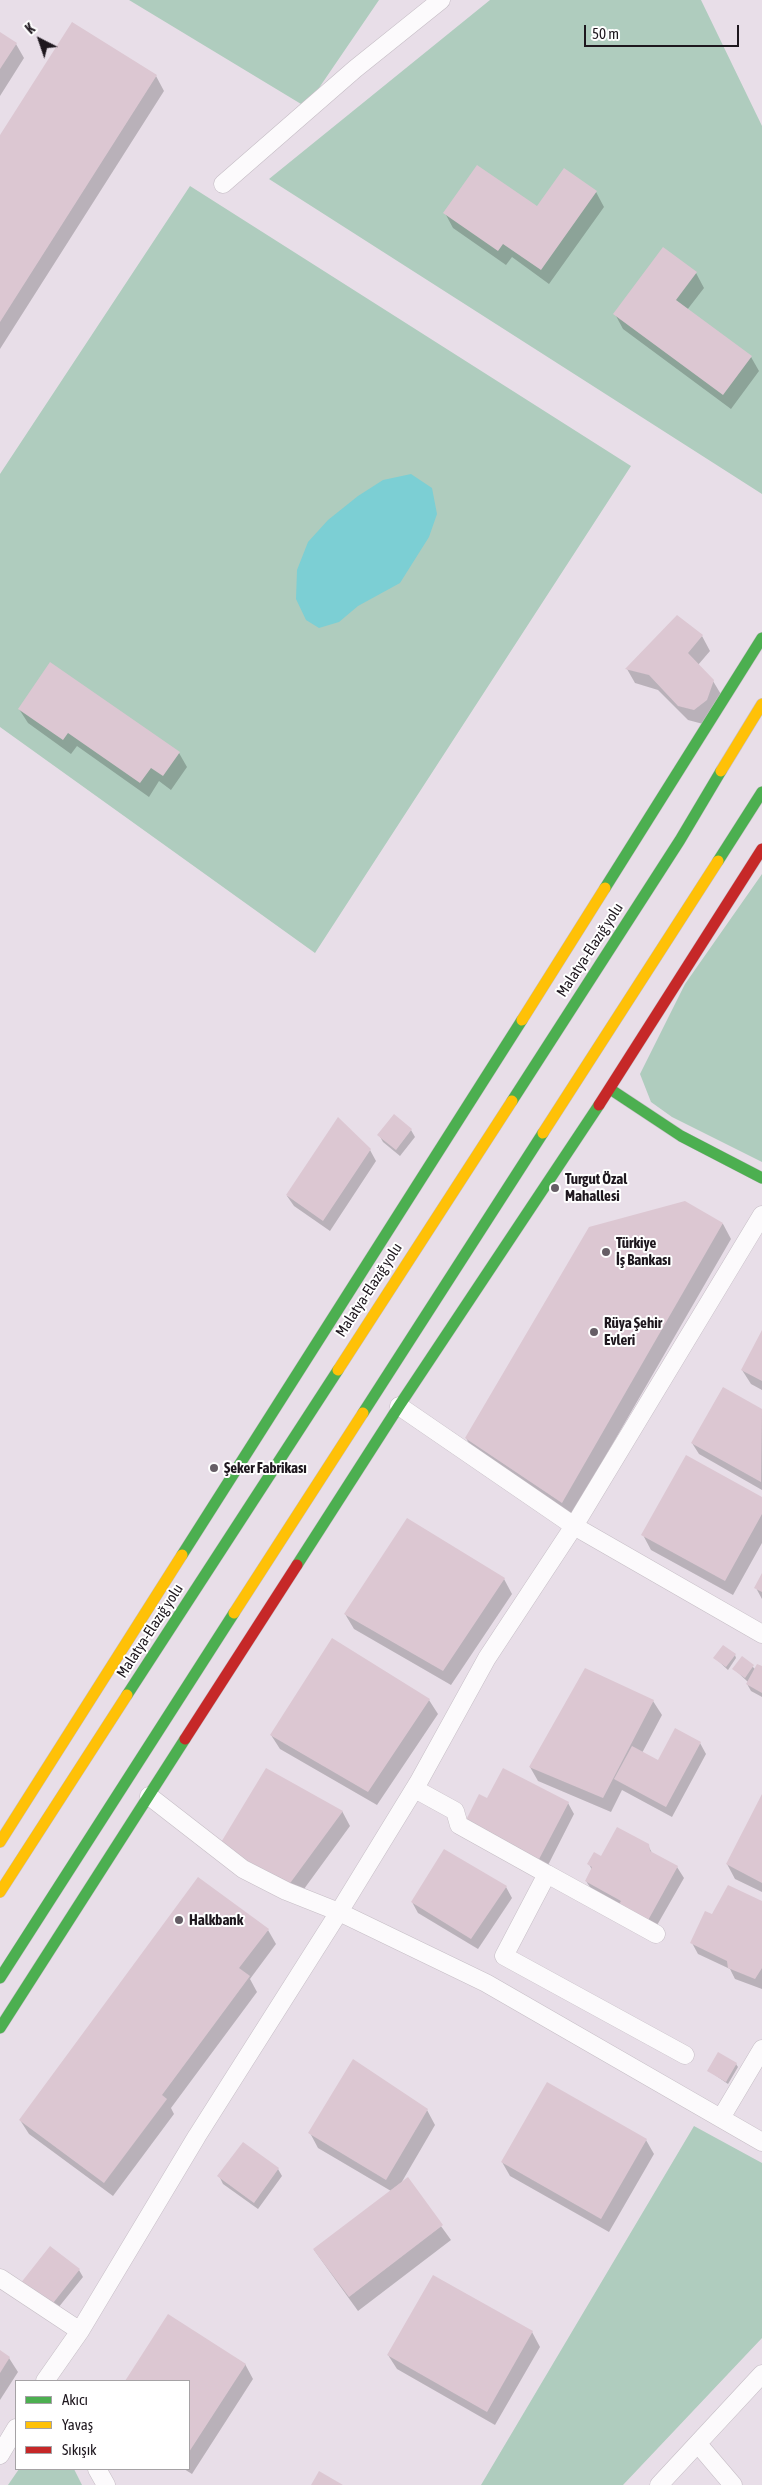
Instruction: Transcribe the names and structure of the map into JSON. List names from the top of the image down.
{
  "streets": {
    "main road": ["Malatya-Elazığ yolu"]
  },
  "places": [
    "Turgut Özal Mahallesi",
    "Türkiye İş Bankası",
    "Rüya Şehir Evleri",
    "Şeker Fabrikası",
    "Halkbank"
  ],
  "legend": ["Akıcı", "Yavaş", "Sıkışık"],
  "scale_bar": "50 m",
  "north": "top left"
}
